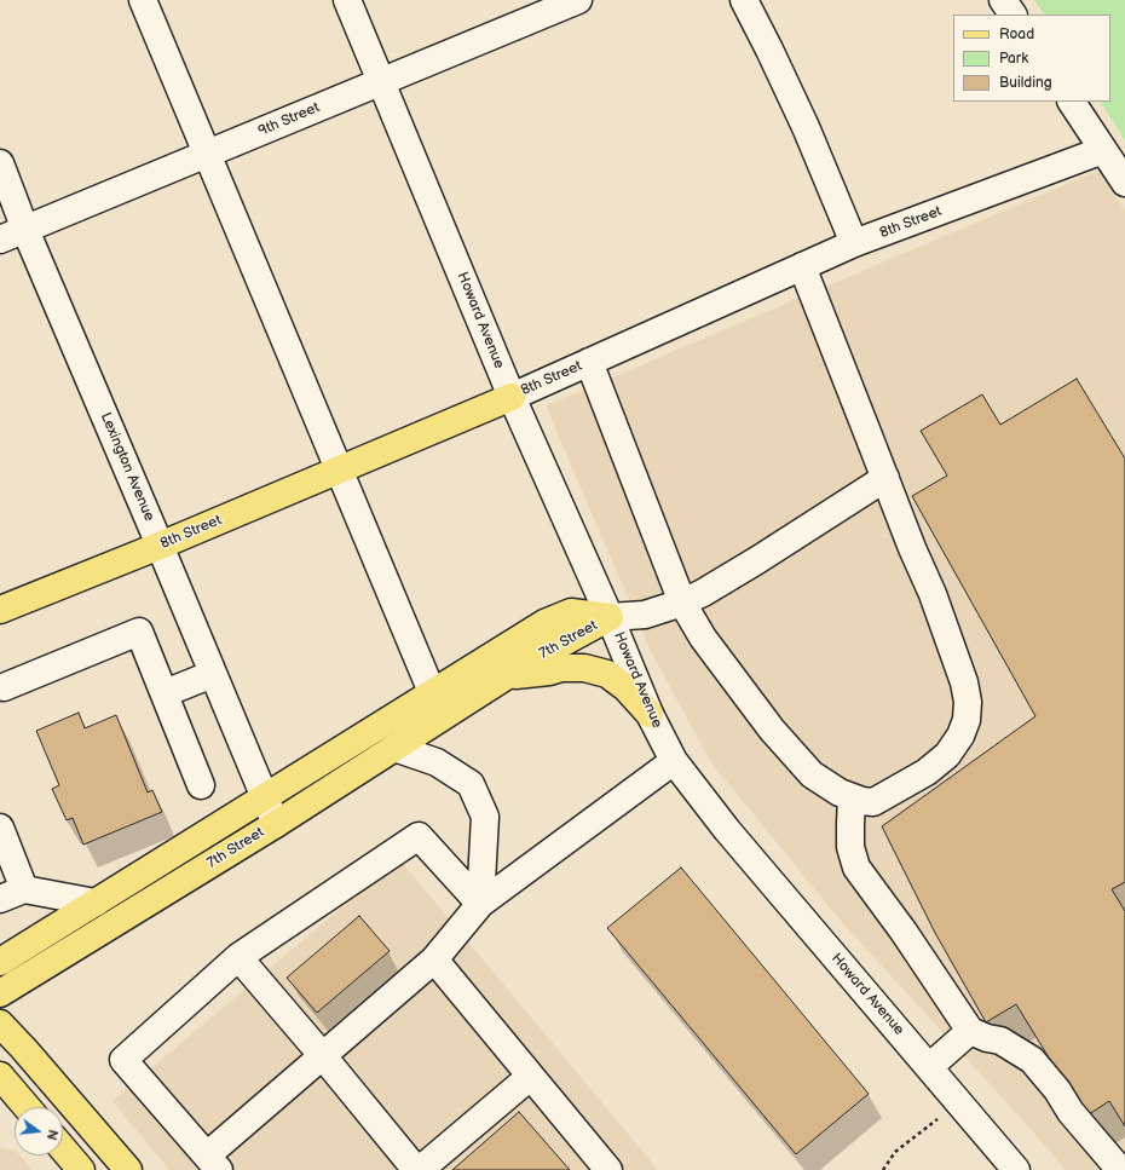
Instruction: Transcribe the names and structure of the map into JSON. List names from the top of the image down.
{
  "streets": {
    "main road": ["8th Street", "7th Street"],
    "street": ["9th Street", "Howard Avenue", "Lexington Avenue"]
  },
  "crossings": [
    ["9th Street", "Howard Avenue"],
    ["9th Street", "Lexington Avenue"],
    ["8th Street", "Howard Avenue"],
    ["8th Street", "Lexington Avenue"],
    ["Howard Avenue", "7th Street"],
    ["Lexington Avenue", "7th Street"]
  ],
  "legend": ["Road", "Park", "Building"],
  "north": "right"
}
